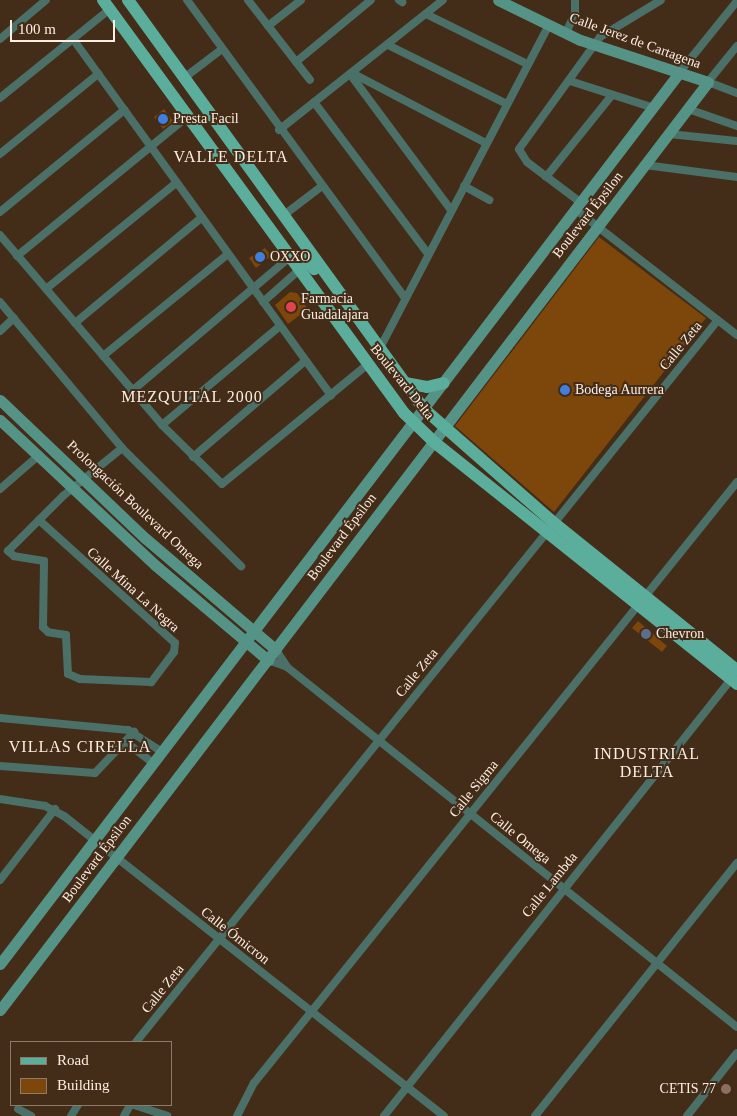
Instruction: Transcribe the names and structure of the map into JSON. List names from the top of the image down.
{
  "streets": {
    "main road": ["Boulevard Delta"],
    "street": [
      "Calle Jerez de Cartagena",
      "Boulevard Épsilon",
      "Calle Zeta",
      "Prolongación Boulevard Omega",
      "Calle Mina La Negra",
      "Calle Sigma",
      "Calle Omega",
      "Calle Lambda",
      "Calle Ómicron"
    ]
  },
  "crossings": [
    ["Calle Jerez de Cartagena", "Boulevard Épsilon"],
    ["Boulevard Épsilon", "Boulevard Delta"],
    ["Boulevard Épsilon", "Prolongación Boulevard Omega"],
    ["Boulevard Épsilon", "Calle Omega"],
    ["Boulevard Épsilon", "Calle Ómicron"],
    ["Calle Zeta", "Boulevard Delta"],
    ["Calle Zeta", "Calle Omega"],
    ["Calle Zeta", "Calle Ómicron"],
    ["Boulevard Delta", "Calle Sigma"],
    ["Boulevard Delta", "Calle Lambda"],
    ["Prolongación Boulevard Omega", "Calle Mina La Negra"],
    ["Prolongación Boulevard Omega", "Calle Omega"],
    ["Calle Sigma", "Calle Omega"],
    ["Calle Sigma", "Calle Ómicron"],
    ["Calle Omega", "Calle Lambda"],
    ["Calle Lambda", "Calle Ómicron"]
  ],
  "districts": [
    "VALLE DELTA",
    "MEZQUITAL 2000",
    "VILLAS CIRELLA",
    "INDUSTRIAL DELTA"
  ],
  "places": [
    "Presta Facil",
    "OXXO",
    "Farmacia Guadalajara",
    "Bodega Aurrera",
    "Chevron",
    "CETIS 77"
  ],
  "legend": ["Road", "Building"],
  "scale_bar": "100 m"
}
